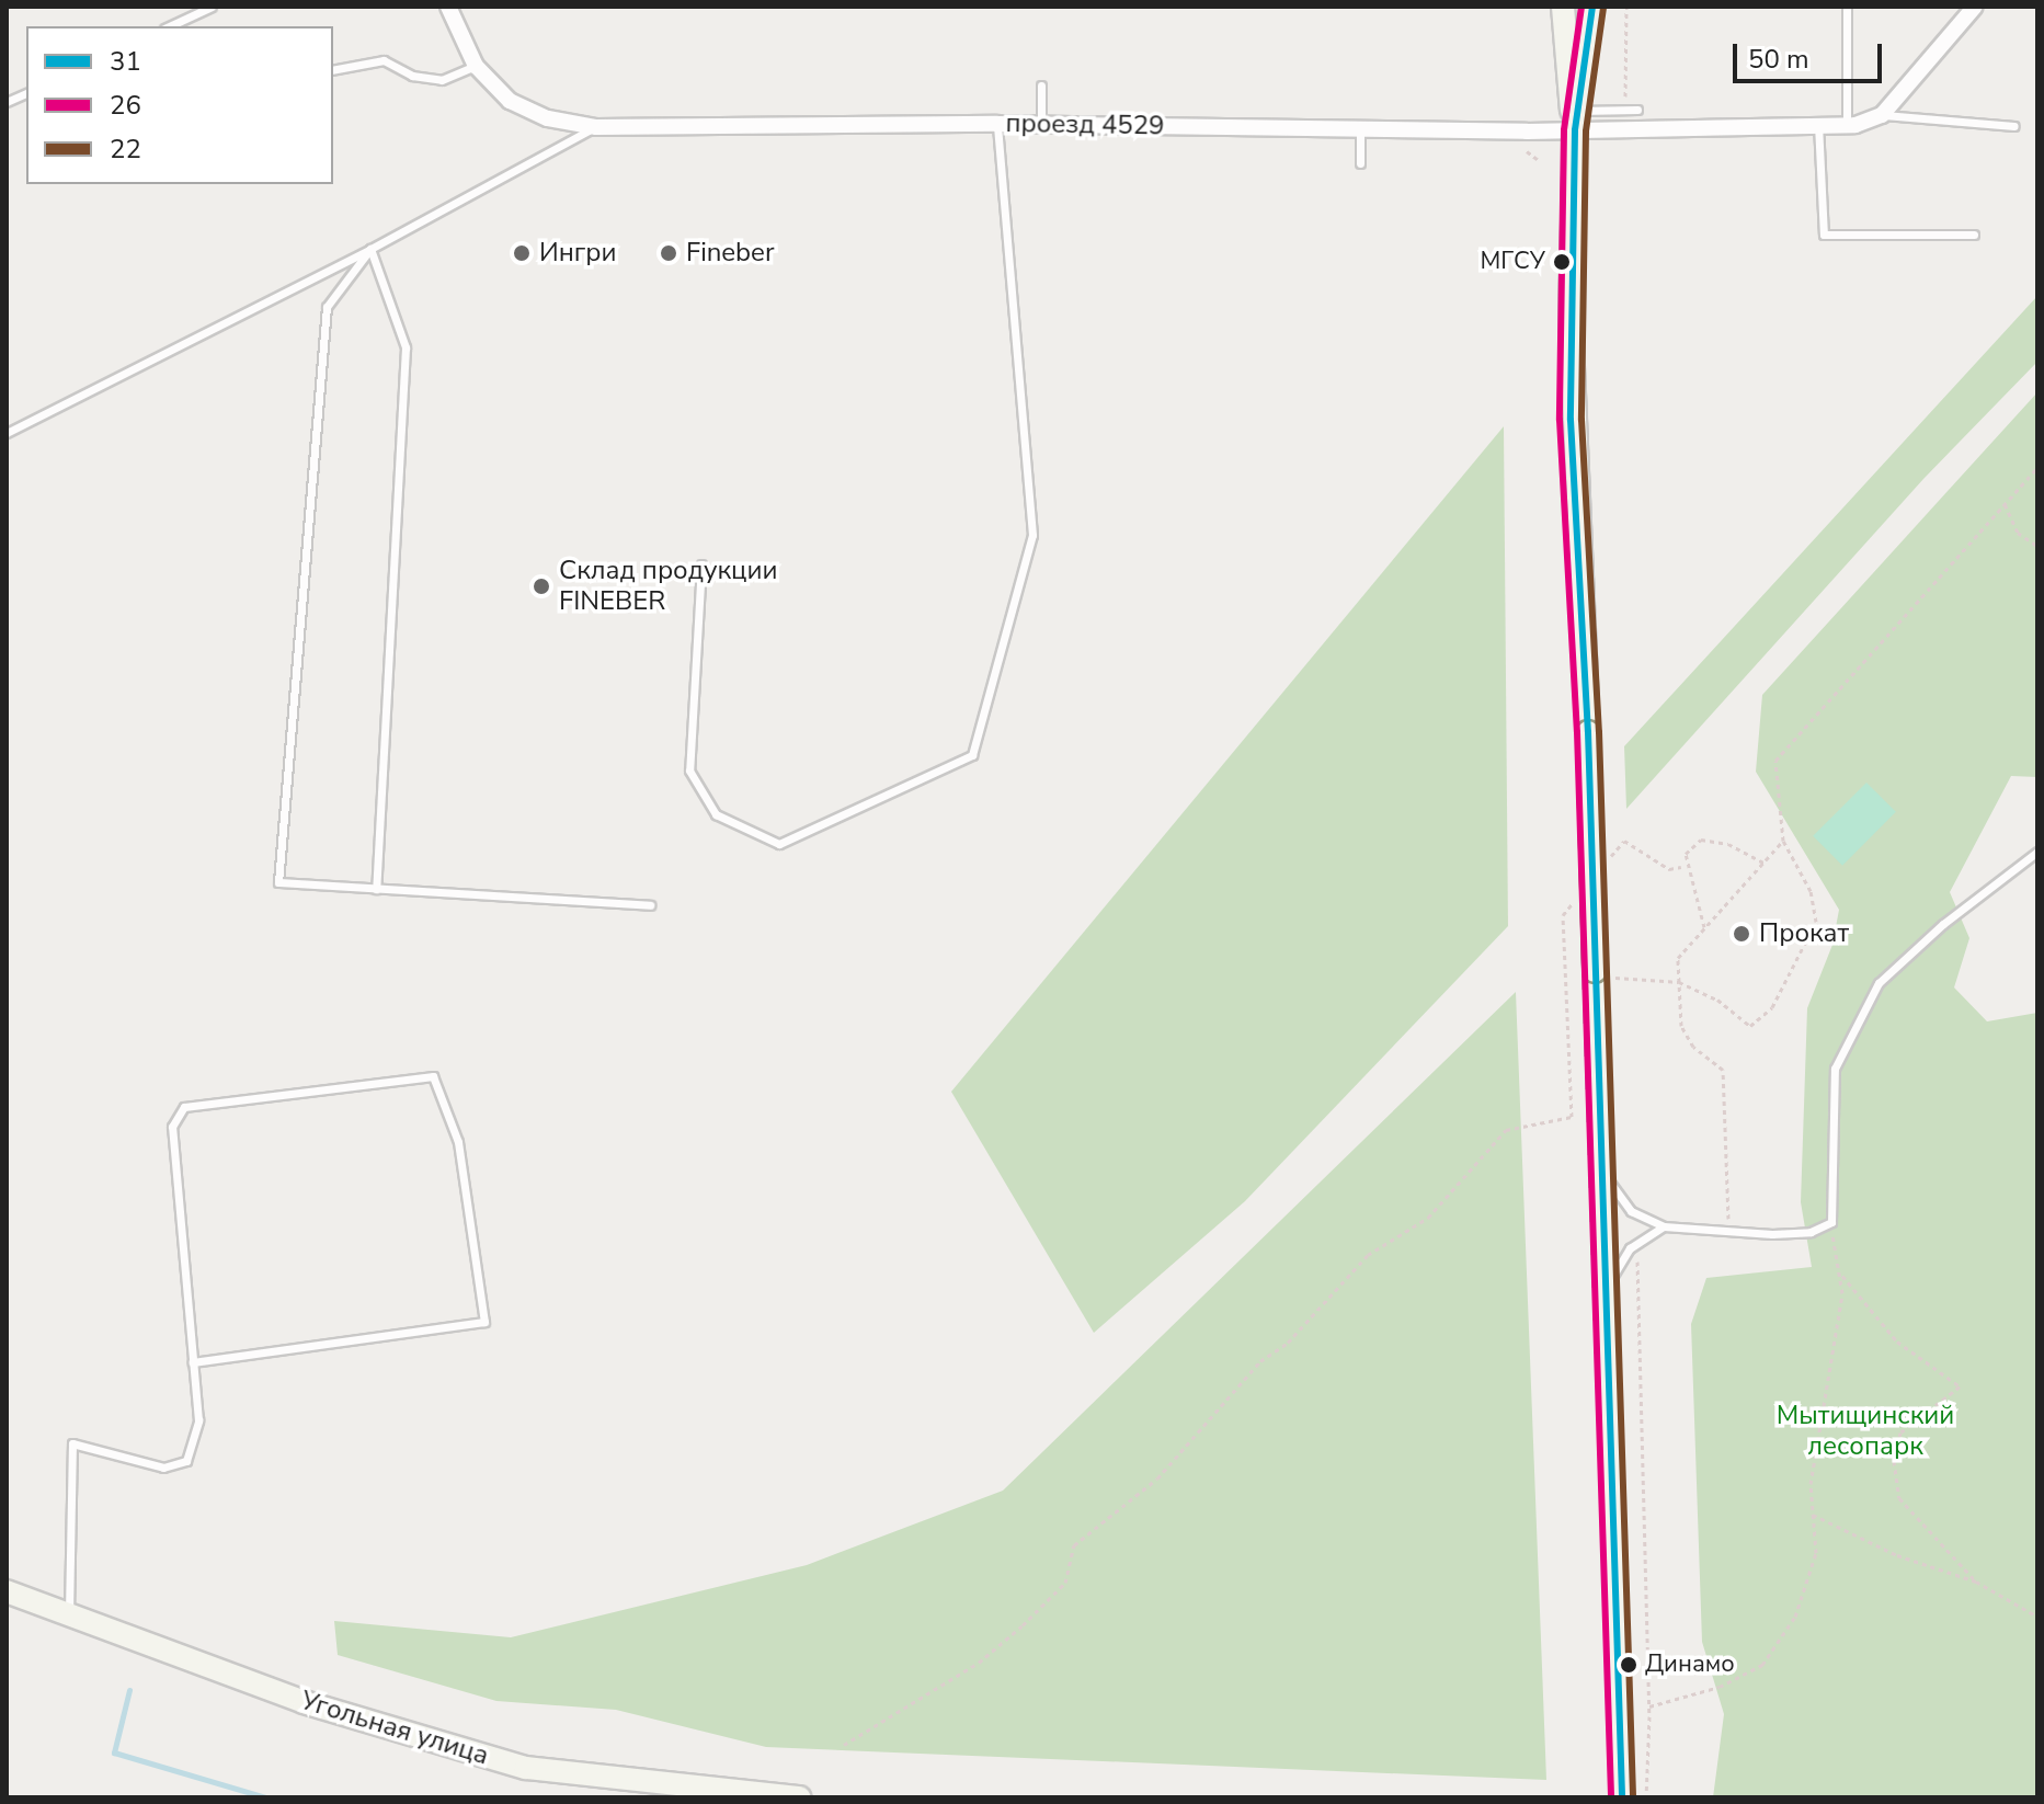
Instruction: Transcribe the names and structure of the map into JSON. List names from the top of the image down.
{
  "streets": {
    "main road": ["Угольная улица"],
    "street": ["проезд 4529"]
  },
  "parks": ["Мытищинский лесопарк"],
  "places": [
    "Ингри",
    "Fineber",
    "МГСУ",
    "Склад продукции FINEBER",
    "Прокат",
    "Динамо"
  ],
  "lines": ["transit line 31", "transit line 26", "transit line 22"],
  "legend": ["31", "26", "22"],
  "scale_bar": "50 m"
}
